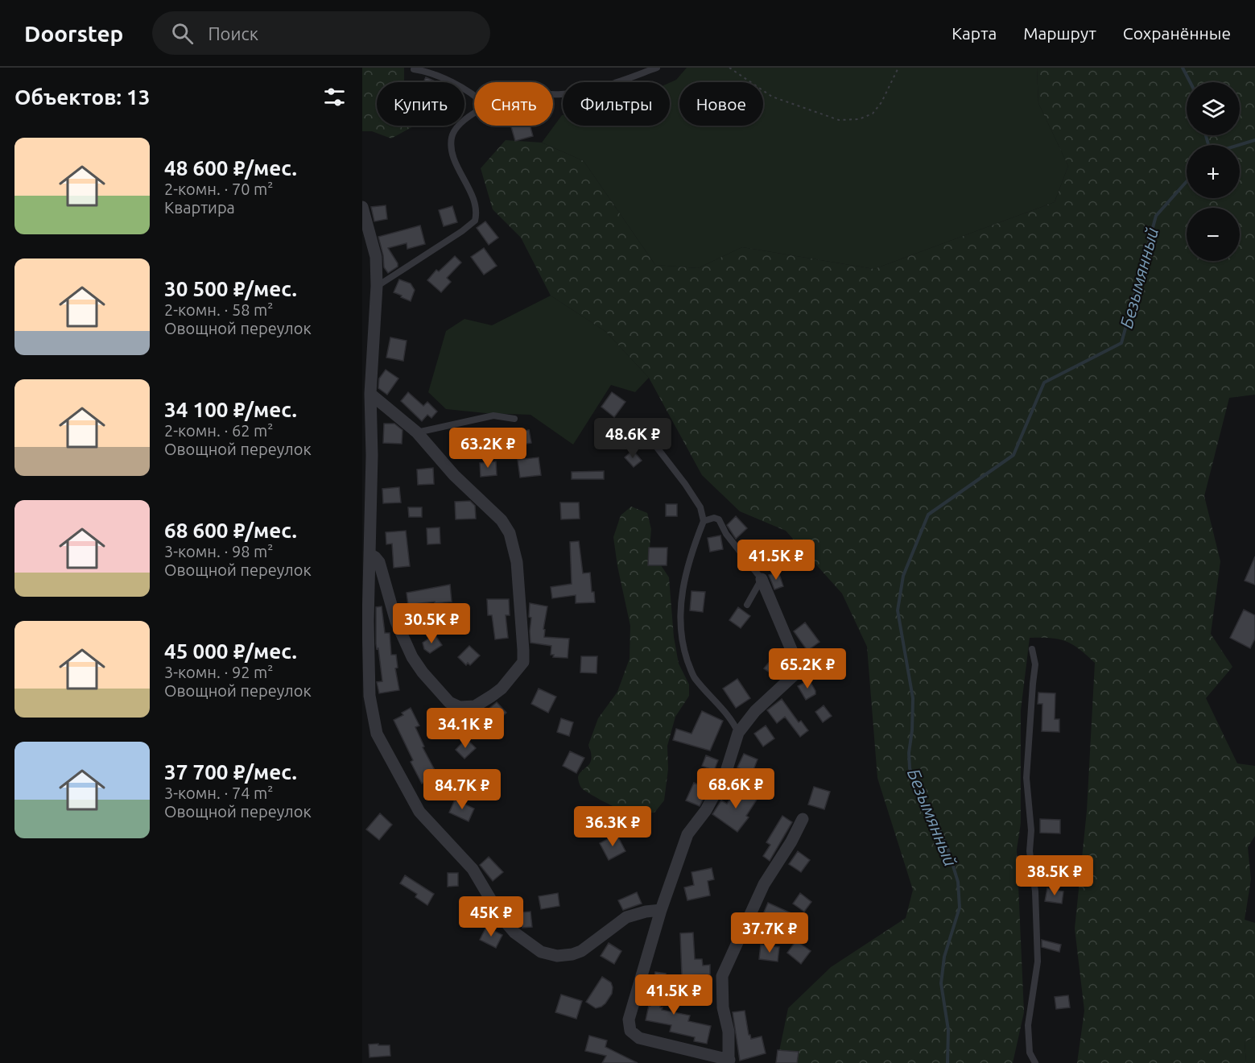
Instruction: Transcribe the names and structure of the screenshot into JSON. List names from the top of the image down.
{
  "water": ["Безымянный"],
  "page": {
    "header": "Doorstep",
    "search": "Поиск",
    "nav": ["Карта", "Маршрут", "Сохранённые"],
    "heading": "Объектов: 13",
    "map_buttons": ["+", "−"],
    "chip": [
      "Купить",
      "Снять",
      "Фильтры",
      "Новое"
    ],
    "list": [
      {
        "name": "48 600 ₽/мес.",
        "note": "2-комн. · 70 m² · Квартира"
      },
      {
        "name": "30 500 ₽/мес.",
        "note": "2-комн. · 58 m² · Овощной переулок"
      },
      {
        "name": "34 100 ₽/мес.",
        "note": "2-комн. · 62 m² · Овощной переулок"
      },
      {
        "name": "68 600 ₽/мес.",
        "note": "3-комн. · 98 m² · Овощной переулок"
      },
      {
        "name": "45 000 ₽/мес.",
        "note": "3-комн. · 92 m² · Овощной переулок"
      },
      {
        "name": "37 700 ₽/мес.",
        "note": "3-комн. · 74 m² · Овощной переулок"
      }
    ],
    "price": [
      "48.6K ₽",
      "63.2K ₽",
      "41.5K ₽",
      "30.5K ₽",
      "65.2K ₽",
      "34.1K ₽",
      "68.6K ₽",
      "84.7K ₽",
      "36.3K ₽",
      "38.5K ₽",
      "45K ₽",
      "37.7K ₽",
      "41.5K ₽"
    ]
  }
}
